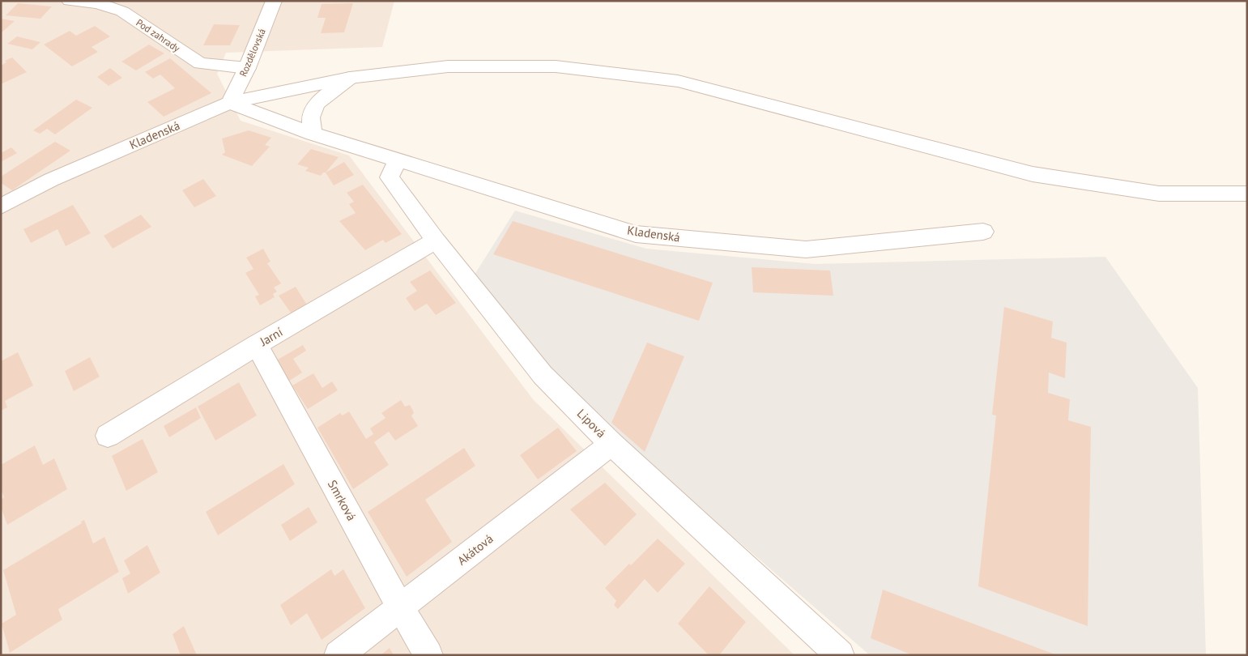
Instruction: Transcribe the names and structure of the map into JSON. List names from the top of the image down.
{
  "streets": {
    "street": [
      "Pod zahrady",
      "Rozdělovská",
      "Kladenská",
      "Jarní",
      "Lipová",
      "Smrková",
      "Akátová"
    ]
  },
  "crossings": [
    ["Pod zahrady", "Rozdělovská"],
    ["Rozdělovská", "Kladenská"],
    ["Kladenská", "Lipová"],
    ["Jarní", "Lipová"],
    ["Jarní", "Smrková"],
    ["Lipová", "Akátová"],
    ["Smrková", "Akátová"]
  ]
}
